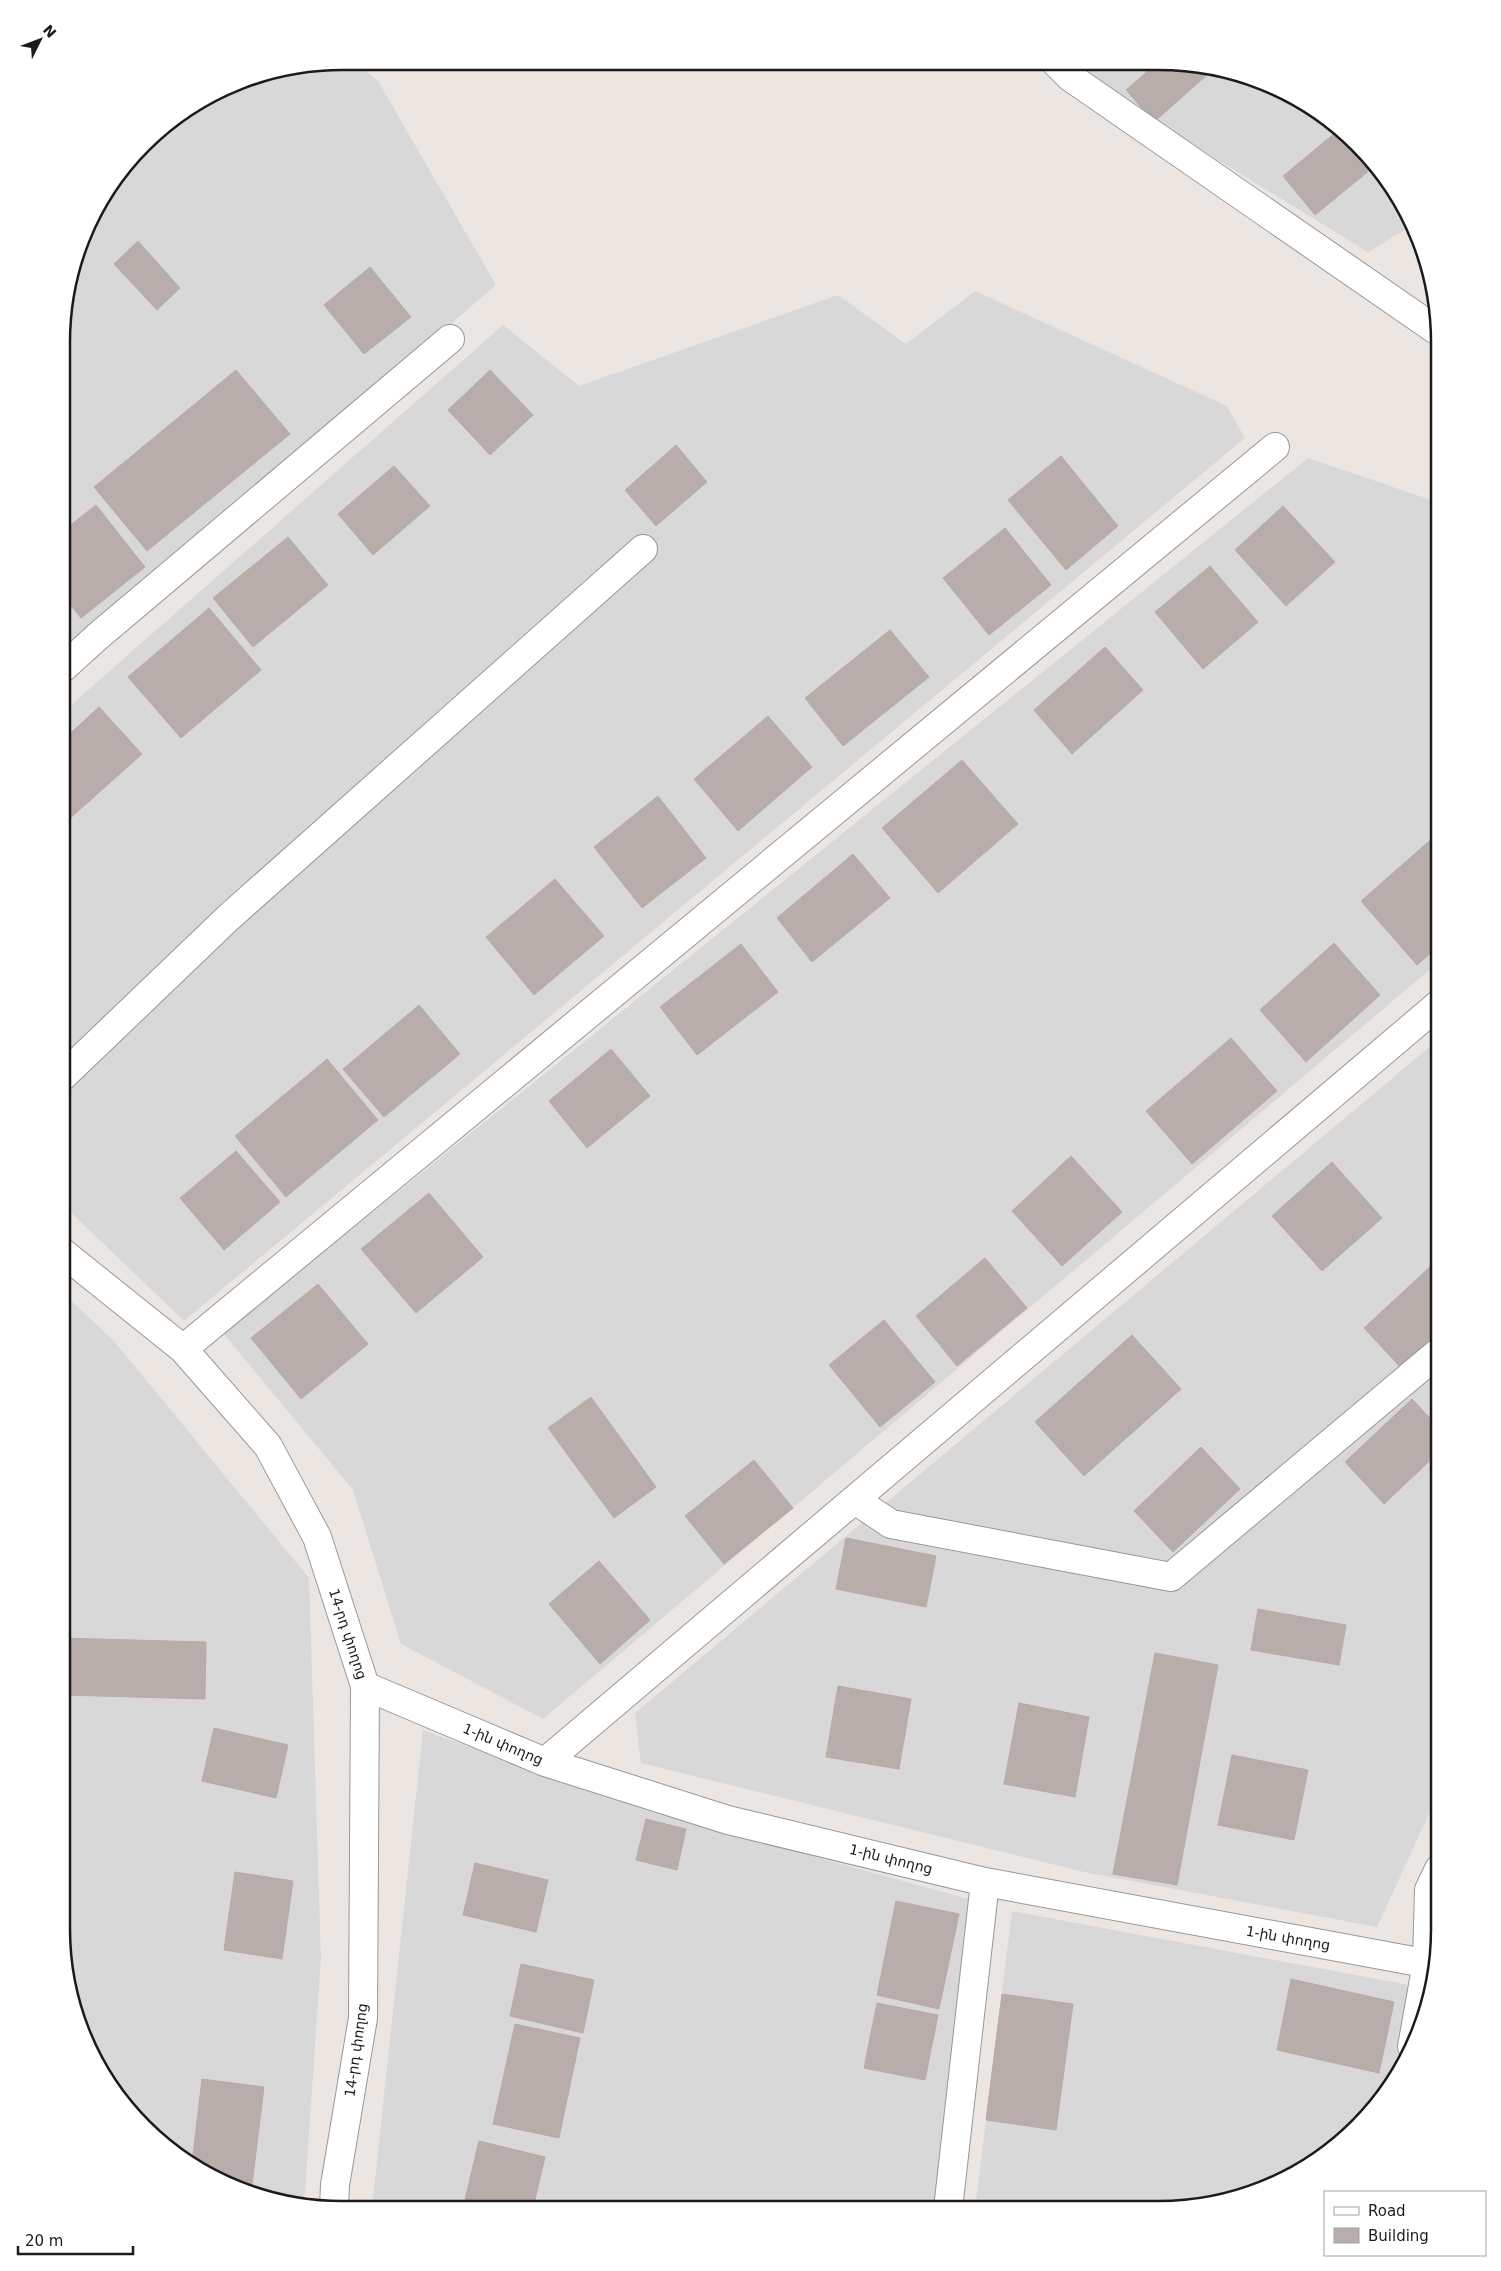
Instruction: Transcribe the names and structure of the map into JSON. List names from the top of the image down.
{
  "streets": {
    "street": ["14-րդ փողոց", "1-ին փողոց"]
  },
  "crossings": [
    ["14-րդ փողոց", "1-ին փողոց"]
  ],
  "legend": ["Road", "Building"],
  "scale_bar": "20 m",
  "north": "top right"
}
